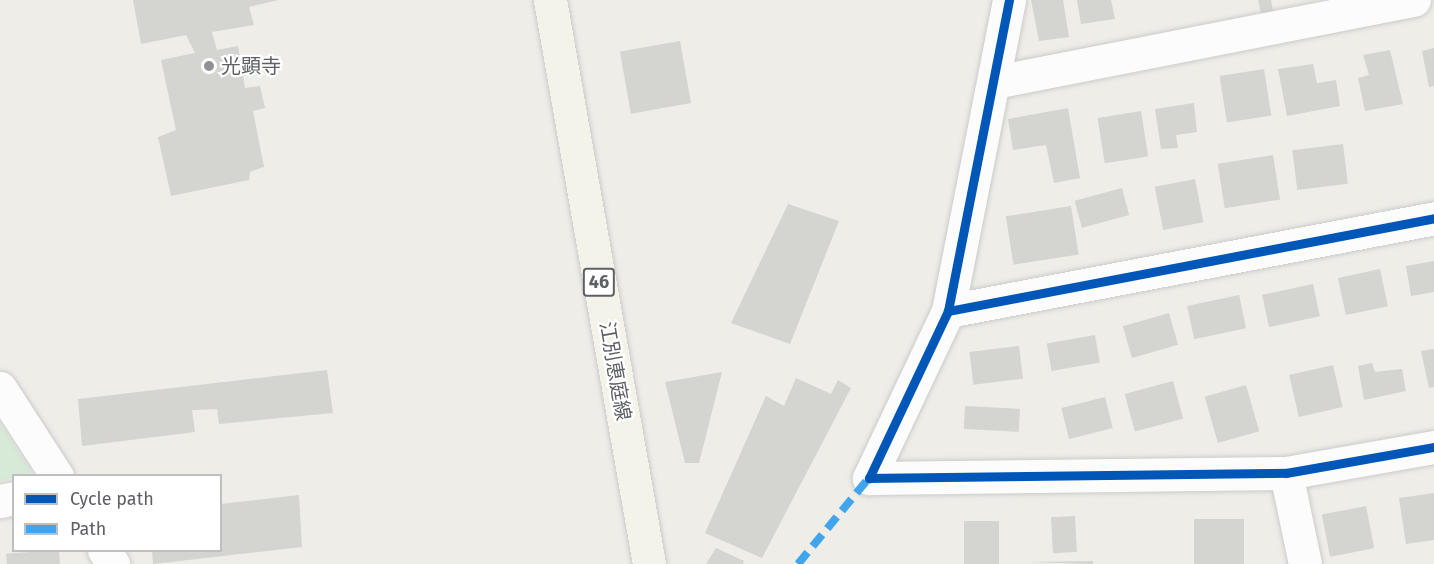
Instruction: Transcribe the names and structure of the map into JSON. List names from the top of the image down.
{
  "streets": {
    "main road": ["46", "江別恵庭線"]
  },
  "places": ["光顕寺"],
  "legend": ["Cycle path", "Path"]
}
